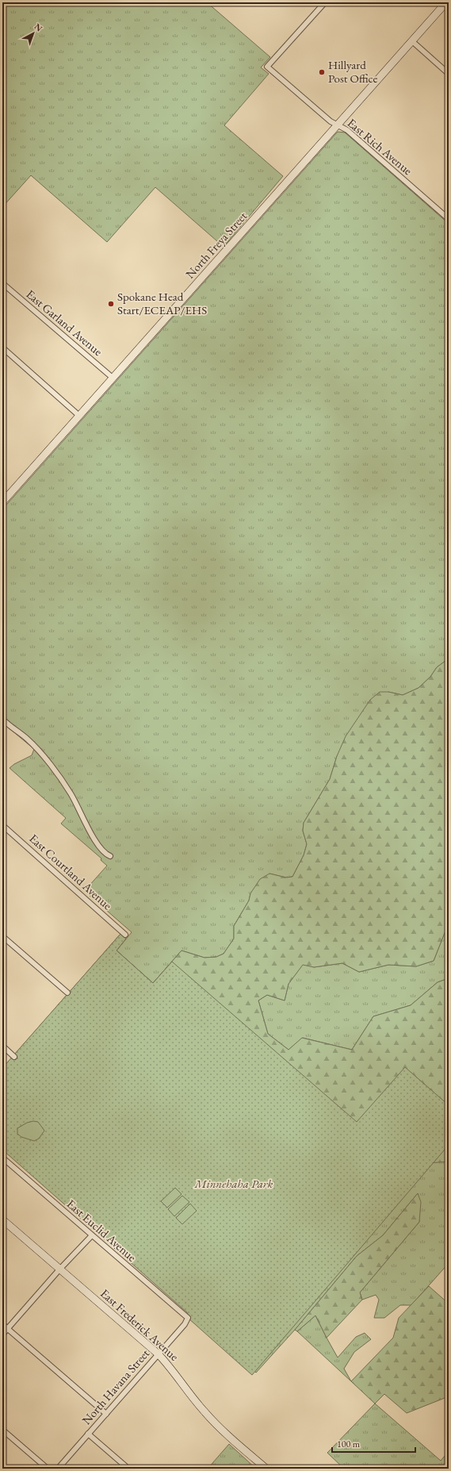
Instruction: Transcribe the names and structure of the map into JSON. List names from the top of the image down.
{
  "streets": {
    "street": [
      "East Rich Avenue",
      "North Freya Street",
      "East Garland Avenue",
      "East Courtland Avenue",
      "East Euclid Avenue",
      "East Frederick Avenue",
      "North Havana Street"
    ]
  },
  "crossings": [
    ["East Rich Avenue", "North Freya Street"],
    ["North Freya Street", "East Garland Avenue"],
    ["East Euclid Avenue", "North Havana Street"],
    ["East Frederick Avenue", "North Havana Street"]
  ],
  "parks": ["Minnehaha Park"],
  "places": ["Hillyard Post Office", "Spokane Head Start/ECEAP/EHS"],
  "scale_bar": "100 m",
  "north": "top right"
}
